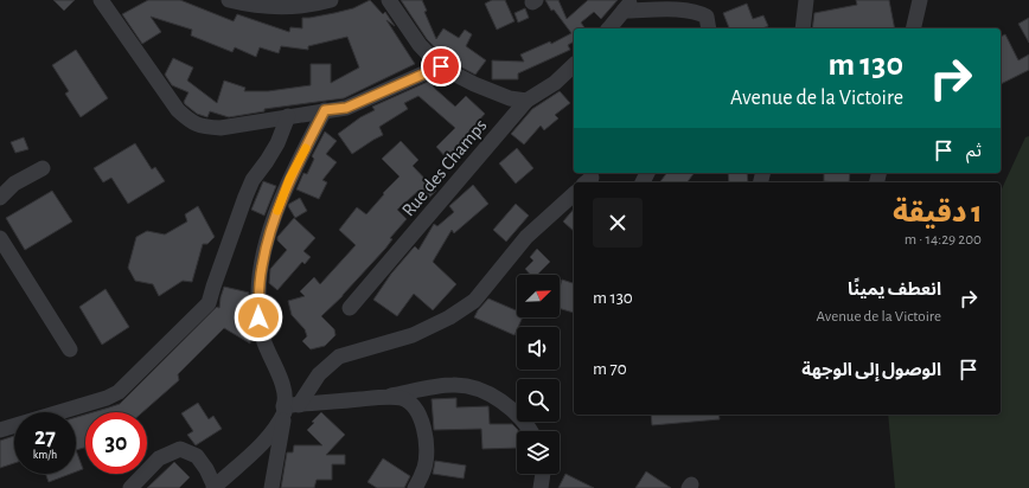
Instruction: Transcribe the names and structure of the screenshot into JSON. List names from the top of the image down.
{
  "streets": {
    "street": ["Rue des Champs"]
  },
  "north": "top right",
  "page": {
    "turn": ["130 m", "Avenue de la Victoire"],
    "then": "ثم",
    "heading": ["1 دقيقة", "200 m · 14:29"],
    "list": [
      {
        "name": "انعطف يمينًا",
        "note": "Avenue de la Victoire",
        "value": "130 m"
      },
      {
        "name": "الوصول إلى الوجهة",
        "value": "70 m"
      }
    ],
    "speed": "27 km/h",
    "limit": "30"
  }
}
